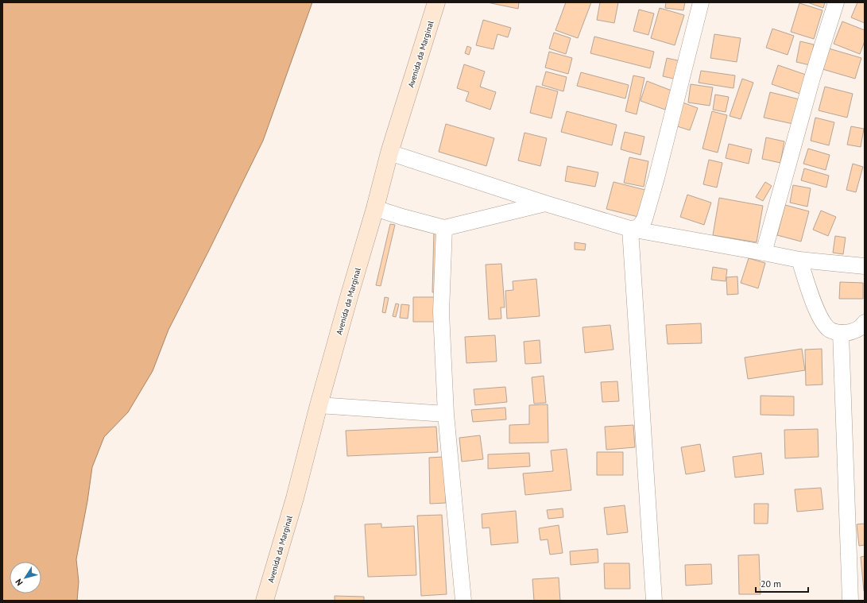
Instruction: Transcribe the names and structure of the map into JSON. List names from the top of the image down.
{
  "streets": {
    "street": ["Avenida da Marginal"]
  },
  "scale_bar": "20 m",
  "north": "bottom left"
}
